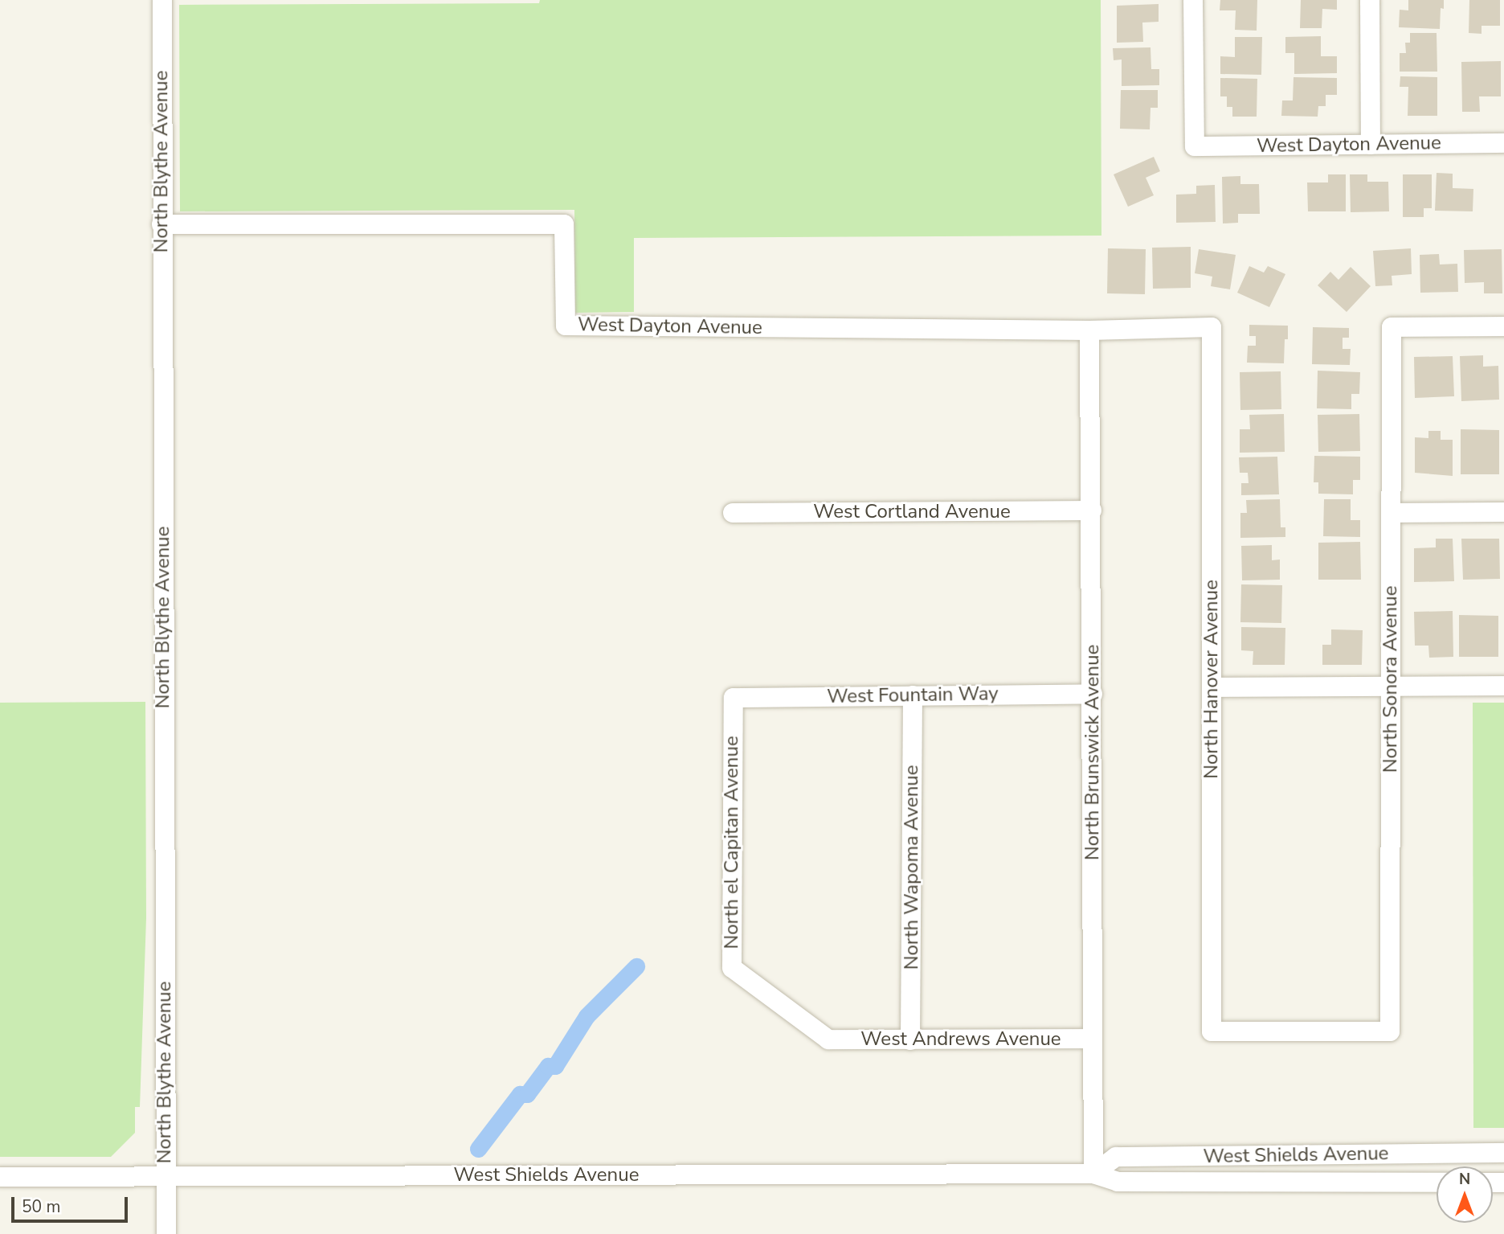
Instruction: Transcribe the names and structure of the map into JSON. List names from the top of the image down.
{
  "streets": {
    "street": [
      "West Dayton Avenue",
      "North Blythe Avenue",
      "West Cortland Avenue",
      "North Hanover Avenue",
      "North Sonora Avenue",
      "West Fountain Way",
      "North Brunswick Avenue",
      "North el Capitan Avenue",
      "North Wapoma Avenue",
      "West Andrews Avenue",
      "West Shields Avenue"
    ]
  },
  "crossings": [
    ["West Dayton Avenue", "North Blythe Avenue"],
    ["West Dayton Avenue", "North Hanover Avenue"],
    ["West Dayton Avenue", "North Brunswick Avenue"],
    ["North Blythe Avenue", "West Shields Avenue"],
    ["West Cortland Avenue", "North Brunswick Avenue"],
    ["North Hanover Avenue", "North Sonora Avenue"],
    ["West Fountain Way", "North Brunswick Avenue"],
    ["West Fountain Way", "North el Capitan Avenue"],
    ["West Fountain Way", "North Wapoma Avenue"],
    ["North Brunswick Avenue", "West Andrews Avenue"],
    ["North Brunswick Avenue", "West Shields Avenue"],
    ["North el Capitan Avenue", "West Andrews Avenue"],
    ["North Wapoma Avenue", "West Andrews Avenue"]
  ],
  "scale_bar": "50 m",
  "north": "top"
}
